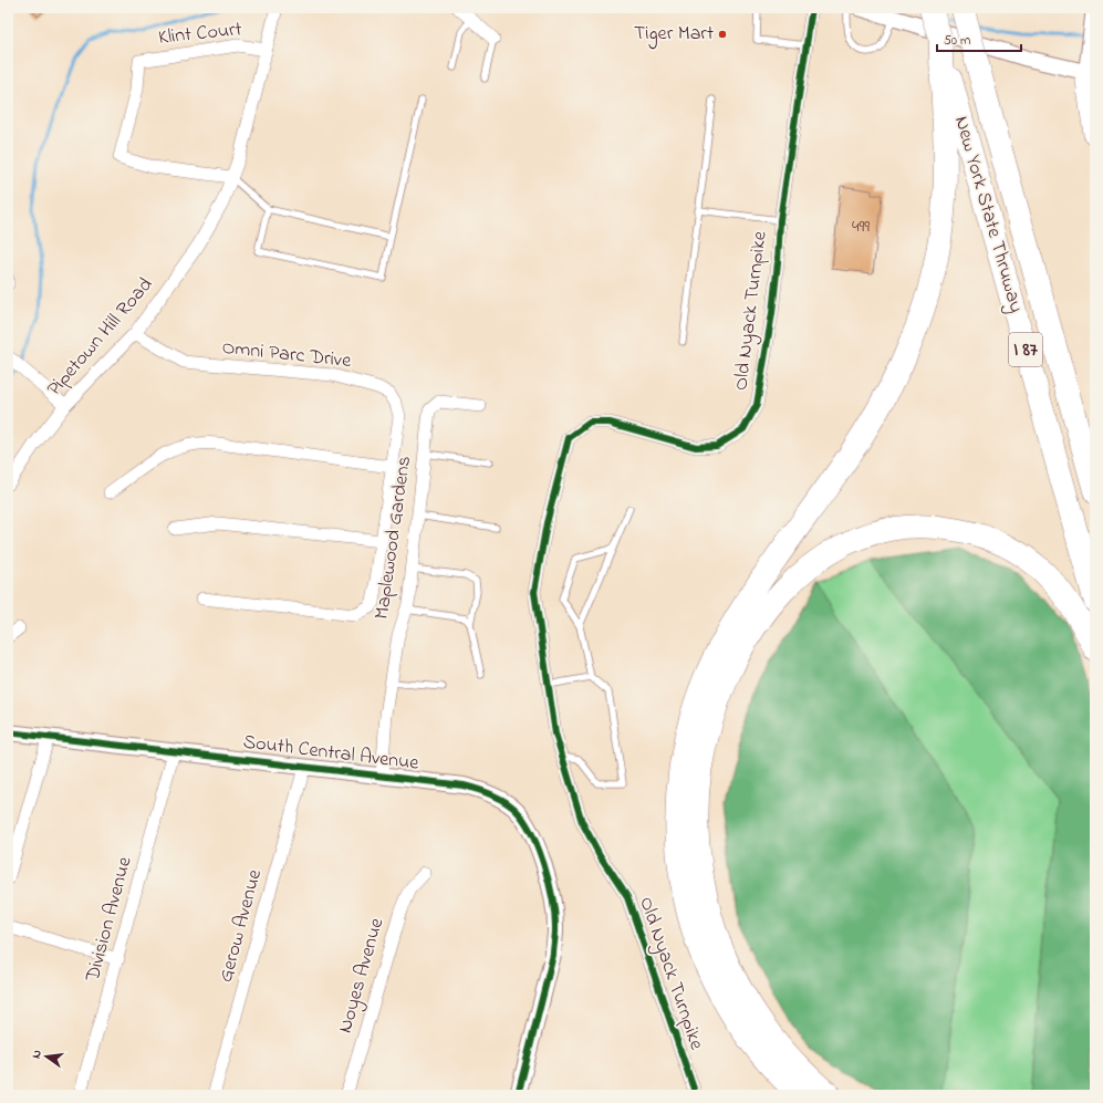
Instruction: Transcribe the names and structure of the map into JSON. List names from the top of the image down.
{
  "streets": {
    "highway": ["New York State Thruway", "I 87"],
    "street": [
      "Klint Court",
      "Old Nyack Turnpike",
      "Pipetown Hill Road",
      "Omni Parc Drive",
      "Maplewood Gardens",
      "South Central Avenue",
      "Division Avenue",
      "Gerow Avenue",
      "Noyes Avenue"
    ]
  },
  "crossings": [
    ["Klint Court", "Pipetown Hill Road"],
    ["Pipetown Hill Road", "Omni Parc Drive"],
    ["Maplewood Gardens", "South Central Avenue"],
    ["South Central Avenue", "Division Avenue"],
    ["South Central Avenue", "Gerow Avenue"]
  ],
  "places": ["Tiger Mart"],
  "house_numbers": ["499"],
  "scale_bar": "50 m",
  "north": "left"
}
